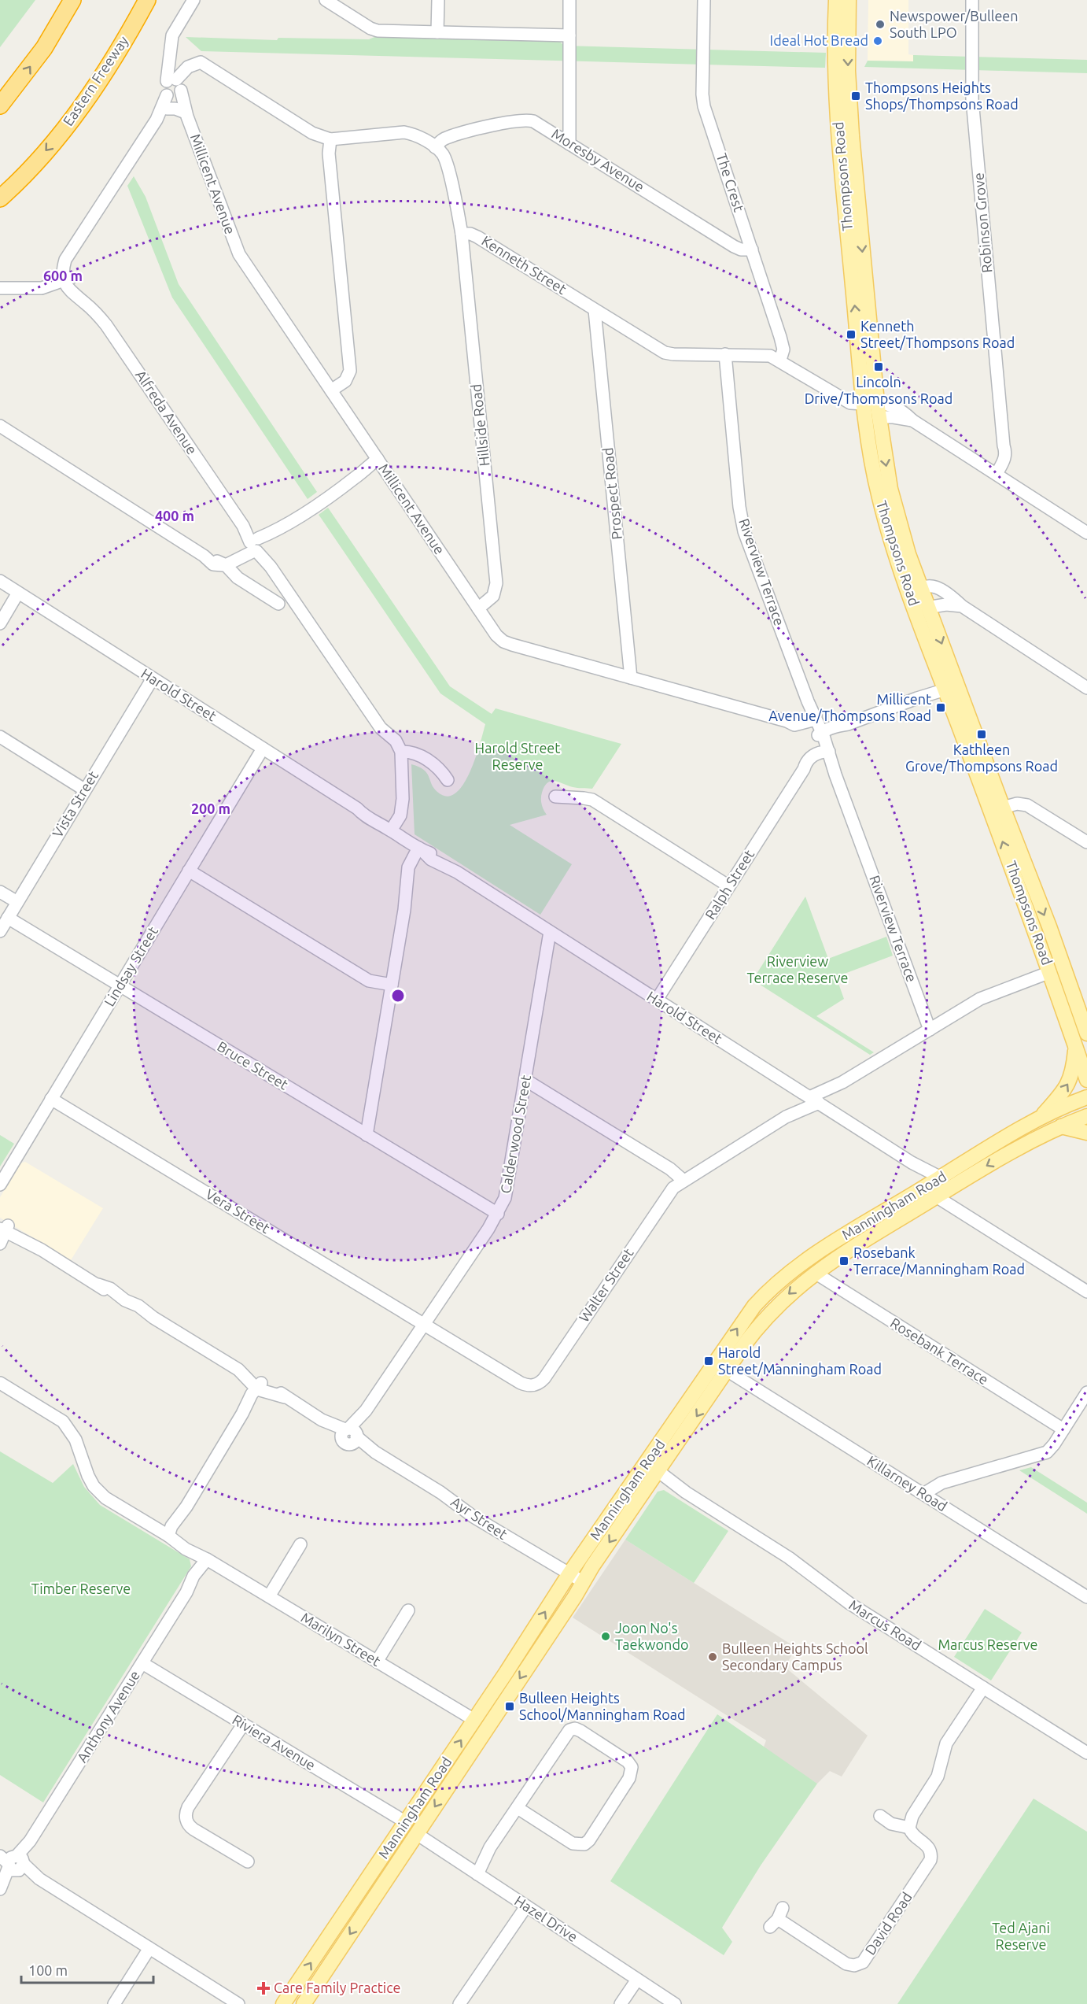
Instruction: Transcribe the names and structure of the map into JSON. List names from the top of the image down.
{
  "streets": {
    "highway": ["Eastern Freeway"],
    "main road": ["Thompsons Road", "Manningham Road"],
    "street": [
      "Moresby Avenue",
      "The Crest",
      "Millicent Avenue",
      "Robinson Grove",
      "Kenneth Street",
      "Alfreda Avenue",
      "Hillside Road",
      "Prospect Road",
      "Riverview Terrace",
      "Harold Street",
      "Vista Street",
      "Ralph Street",
      "Lindsay Street",
      "Bruce Street",
      "Calderwood Street",
      "Vera Street",
      "Walter Street",
      "Rosebank Terrace",
      "Killarney Road",
      "Ayr Street",
      "Marcus Road",
      "Marilyn Street",
      "Anthony Avenue",
      "Riviera Avenue",
      "Hazel Drive",
      "David Road"
    ]
  },
  "crossings": [
    ["Moresby Avenue", "The Crest"],
    ["Moresby Avenue", "Kenneth Street"],
    ["Thompsons Road", "Kenneth Street"],
    ["Thompsons Road", "Walter Street"],
    ["The Crest", "Kenneth Street"],
    ["Millicent Avenue", "Kenneth Street"],
    ["Millicent Avenue", "Hillside Road"],
    ["Millicent Avenue", "Prospect Road"],
    ["Millicent Avenue", "Riverview Terrace"],
    ["Robinson Grove", "Kenneth Street"],
    ["Kenneth Street", "Hillside Road"],
    ["Kenneth Street", "Prospect Road"],
    ["Kenneth Street", "Riverview Terrace"],
    ["Riverview Terrace", "Ralph Street"],
    ["Riverview Terrace", "Walter Street"],
    ["Harold Street", "Vista Street"],
    ["Harold Street", "Ralph Street"],
    ["Harold Street", "Lindsay Street"],
    ["Harold Street", "Calderwood Street"],
    ["Harold Street", "Manningham Road"],
    ["Harold Street", "Walter Street"],
    ["Vista Street", "Bruce Street"],
    ["Lindsay Street", "Bruce Street"],
    ["Lindsay Street", "Vera Street"],
    ["Bruce Street", "Calderwood Street"],
    ["Calderwood Street", "Vera Street"],
    ["Calderwood Street", "Walter Street"],
    ["Calderwood Street", "Ayr Street"],
    ["Manningham Road", "Rosebank Terrace"],
    ["Manningham Road", "Killarney Road"],
    ["Manningham Road", "Ayr Street"],
    ["Manningham Road", "Marcus Road"],
    ["Manningham Road", "Marilyn Street"],
    ["Manningham Road", "Riviera Avenue"],
    ["Manningham Road", "Hazel Drive"],
    ["Vera Street", "Walter Street"],
    ["Marilyn Street", "Anthony Avenue"],
    ["Anthony Avenue", "Riviera Avenue"]
  ],
  "parks": [
    "Harold Street Reserve",
    "Riverview Terrace Reserve",
    "Timber Reserve",
    "Marcus Reserve",
    "Ted Ajani Reserve"
  ],
  "places": {
    "other": [
      "Newspower/Bulleen South LPO",
      "Ideal Hot Bread",
      "Joon No's Taekwondo",
      "Bulleen Heights School Secondary Campus"
    ],
    "transit": [
      "Thompsons Heights Shops/Thompsons Road",
      "Kenneth Street/Thompsons Road",
      "Lincoln Drive/Thompsons Road",
      "Millicent Avenue/Thompsons Road",
      "Kathleen Grove/Thompsons Road",
      "Rosebank Terrace/Manningham Road",
      "Harold Street/Manningham Road",
      "Bulleen Heights School/Manningham Road"
    ],
    "health": ["Care Family Practice"]
  },
  "scale_bar": "100 m",
  "rings": ["600 m", "400 m", "200 m"]
}
